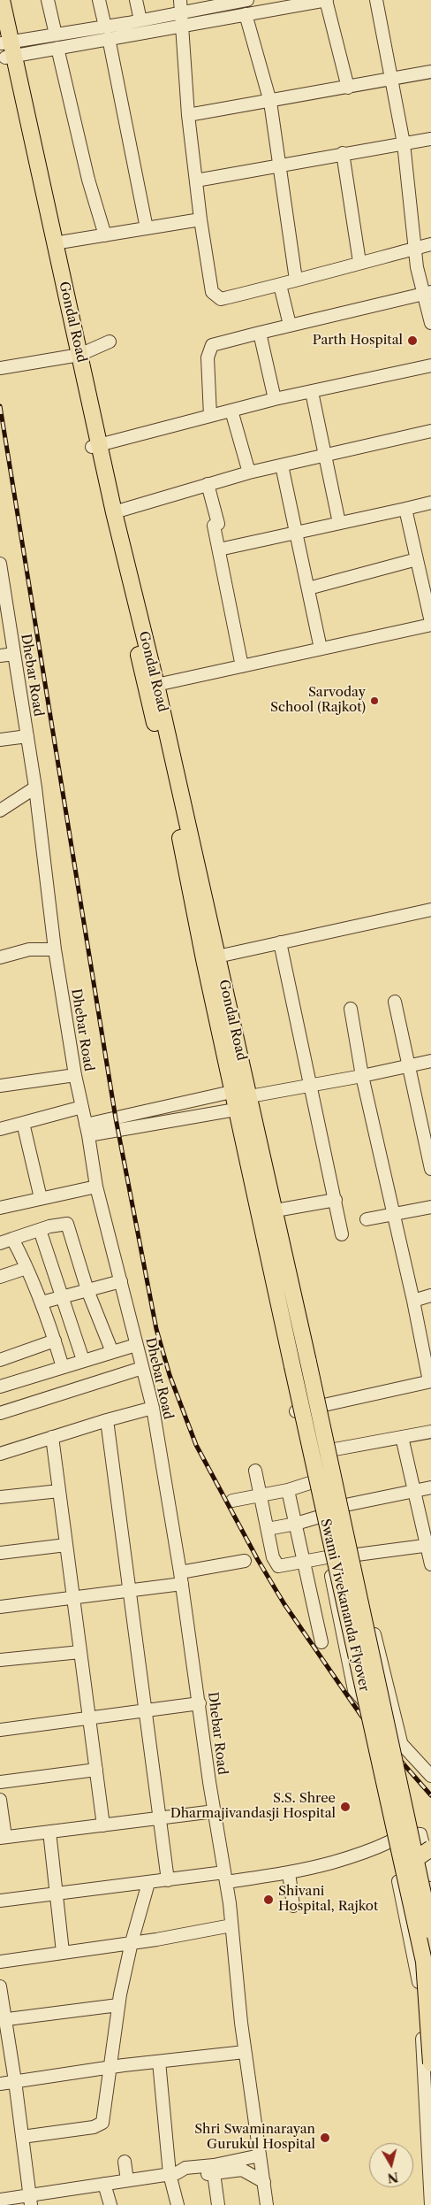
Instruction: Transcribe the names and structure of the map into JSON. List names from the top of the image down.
{
  "streets": {
    "main road": ["Gondal Road", "Swami Vivekananda Flyover"],
    "street": ["Dhebar Road"]
  },
  "crossings": [
    ["Gondal Road", "Swami Vivekananda Flyover"]
  ],
  "places": [
    "Parth Hospital",
    "Sarvoday School (Rajkot)",
    "S.S. Shree Dharmajivandasji Hospital",
    "Shivani Hospital, Rajkot",
    "Shri Swaminarayan Gurukul Hospital"
  ],
  "north": "bottom"
}
